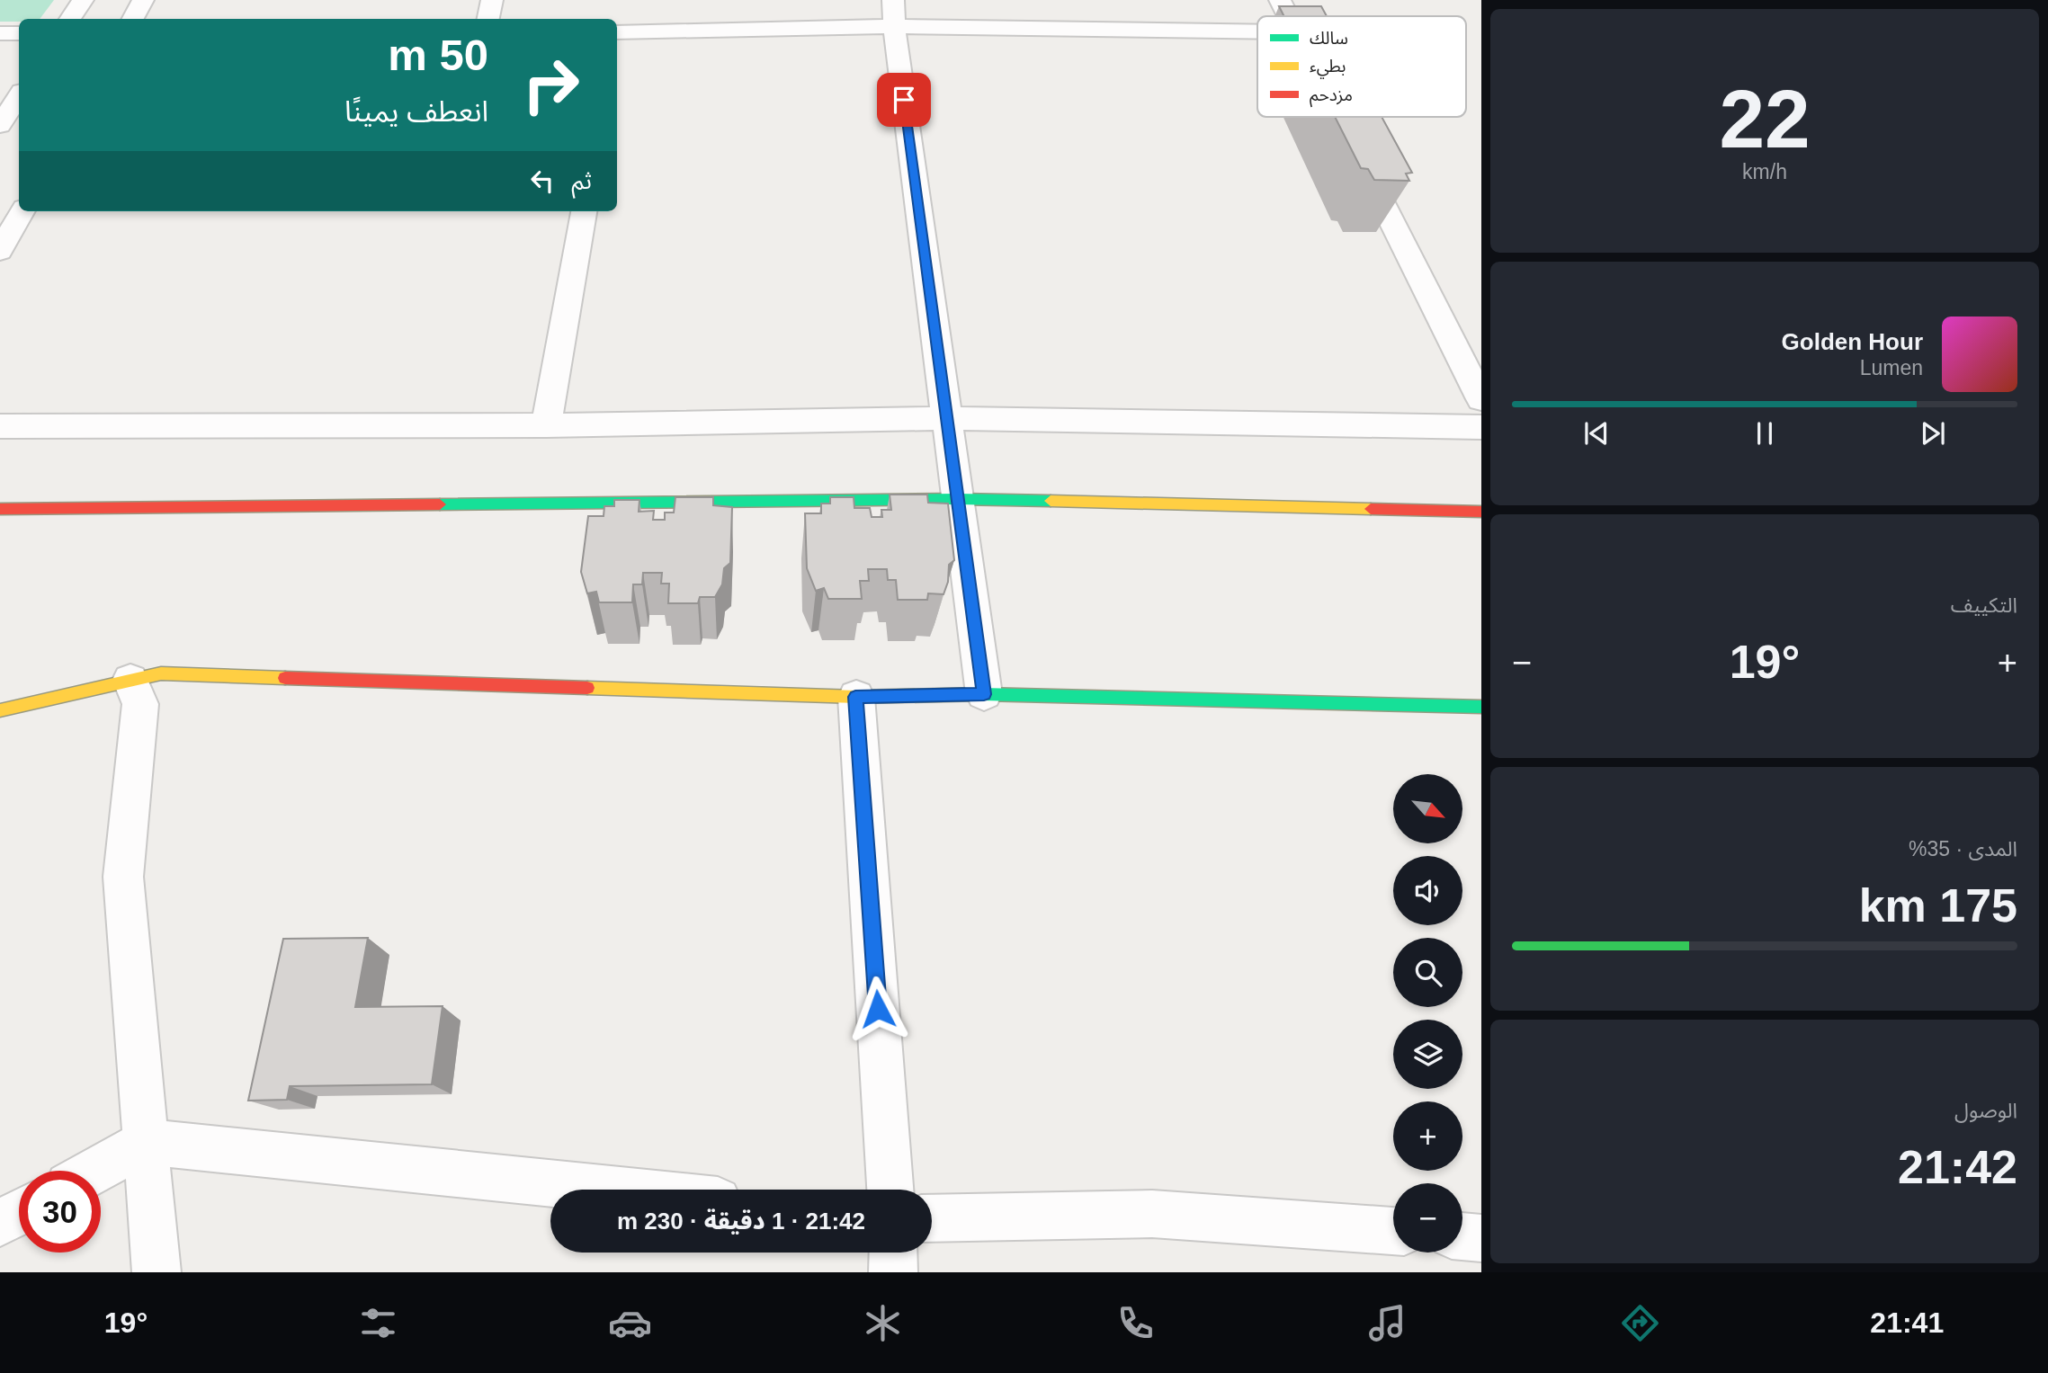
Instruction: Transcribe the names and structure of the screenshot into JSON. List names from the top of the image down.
{
  "legend": ["سالك", "بطيء", "مزدحم"],
  "north": "bottom right",
  "page": {
    "tile": [
      ["22", "km/h"],
      "التكييف",
      ["المدى · 35%", "175 km"],
      ["الوصول", "21:42"]
    ],
    "turn": ["50 m", "انعطف يمينًا"],
    "then": "ثم",
    "song": ["Golden Hour", "Lumen"],
    "heat": ["−", "19°", "+"],
    "map_buttons": ["+", "−"],
    "limit": "30",
    "trip": "21:42 · 1 دقيقة · 230 m",
    "tabs": ["21:41", "19°"]
  }
}
